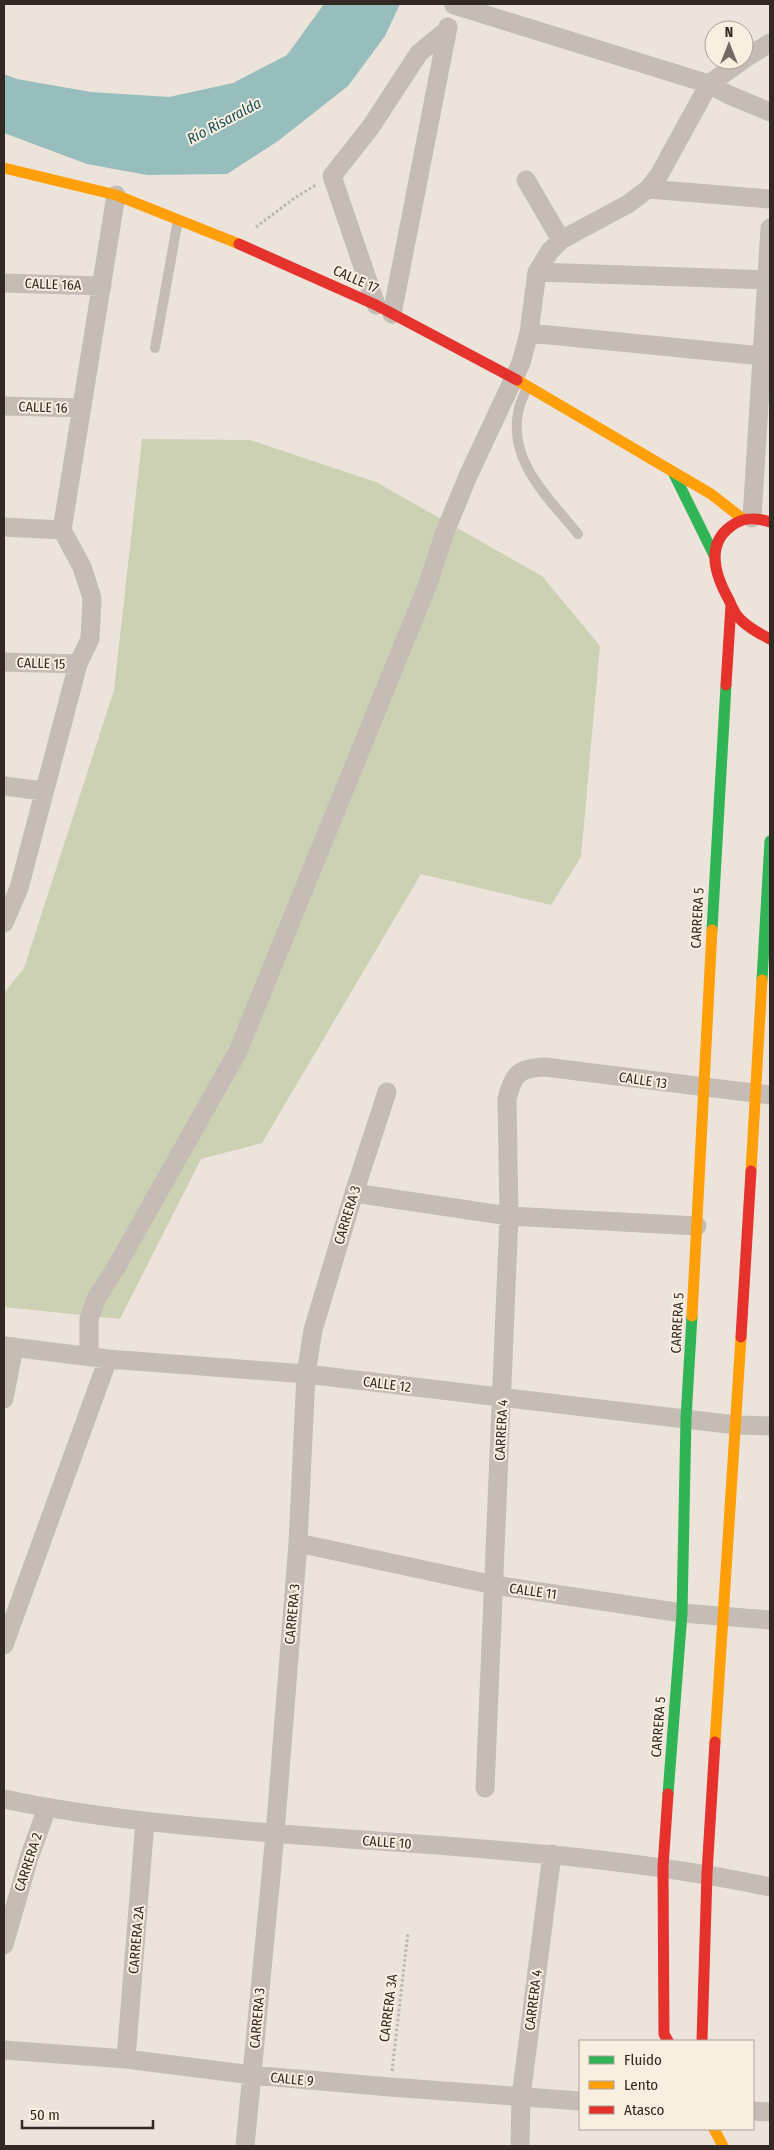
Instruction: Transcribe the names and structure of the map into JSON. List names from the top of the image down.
{
  "streets": {
    "main road": ["CALLE 17", "CARRERA 5"],
    "street": [
      "CALLE 16A",
      "CALLE 16",
      "CALLE 15",
      "CALLE 13",
      "CARRERA 3",
      "CALLE 12",
      "CARRERA 4",
      "CALLE 11",
      "CALLE 10",
      "CARRERA 2",
      "CARRERA 2A",
      "CALLE 9"
    ],
    "path": ["CARRERA 3A"]
  },
  "crossings": [
    ["CARRERA 5", "CALLE 13"],
    ["CARRERA 5", "CALLE 12"],
    ["CARRERA 5", "CALLE 11"],
    ["CARRERA 5", "CALLE 10"],
    ["CALLE 13", "CARRERA 4"],
    ["CARRERA 3", "CALLE 12"],
    ["CARRERA 3", "CALLE 11"],
    ["CARRERA 3", "CALLE 10"],
    ["CARRERA 3", "CALLE 9"],
    ["CALLE 12", "CARRERA 4"],
    ["CARRERA 4", "CALLE 11"],
    ["CARRERA 4", "CALLE 10"],
    ["CARRERA 4", "CALLE 9"],
    ["CALLE 10", "CARRERA 2"],
    ["CALLE 10", "CARRERA 2A"],
    ["CARRERA 2A", "CALLE 9"],
    ["CARRERA 3A", "CALLE 9"]
  ],
  "water": ["Río Risaralda"],
  "legend": ["Fluido", "Lento", "Atasco"],
  "scale_bar": "50 m",
  "north": "top"
}
